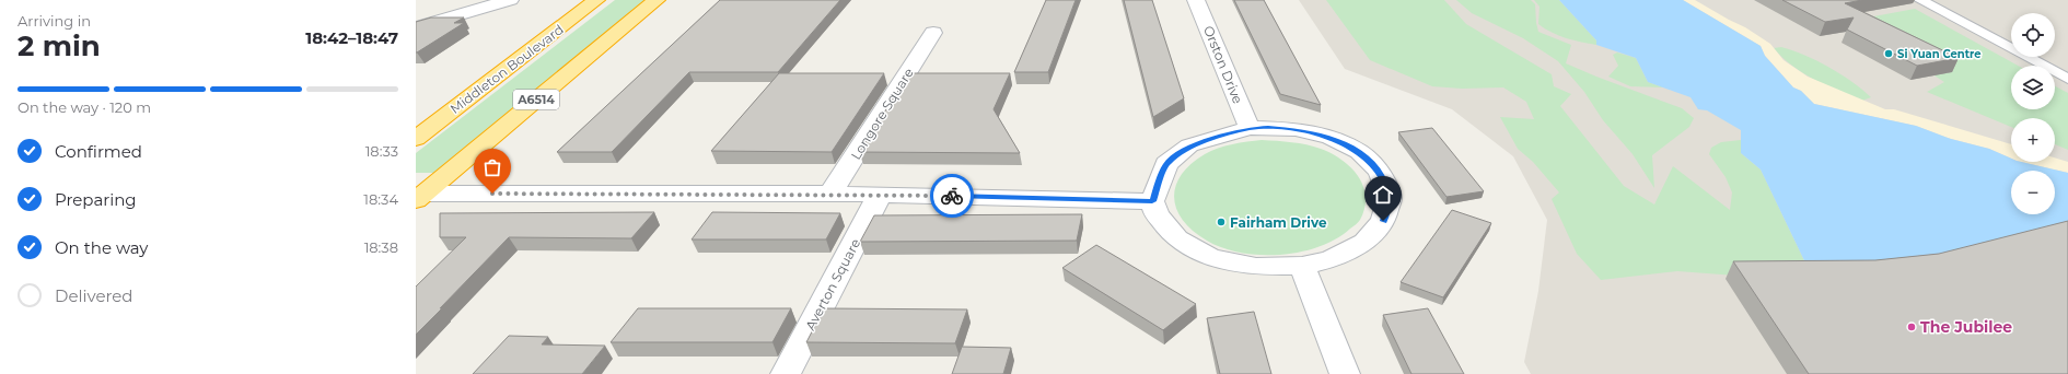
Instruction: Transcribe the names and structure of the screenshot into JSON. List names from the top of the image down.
{
  "streets": {
    "highway": ["Middleton Boulevard", "A6514"],
    "street": ["Orston Drive", "Longore Square", "Averton Square"]
  },
  "places": ["Si Yuan Centre", "Fairham Drive", "The Jubilee"],
  "page": {
    "heading": ["2 min", "Arriving in", "18:42–18:47"],
    "map_buttons": ["+", "−"],
    "bar": "On the way · 120 m",
    "list": [
      ["Confirmed", "18:33"],
      ["Preparing", "18:34"],
      ["On the way", "18:38"],
      "Delivered"
    ]
  }
}
